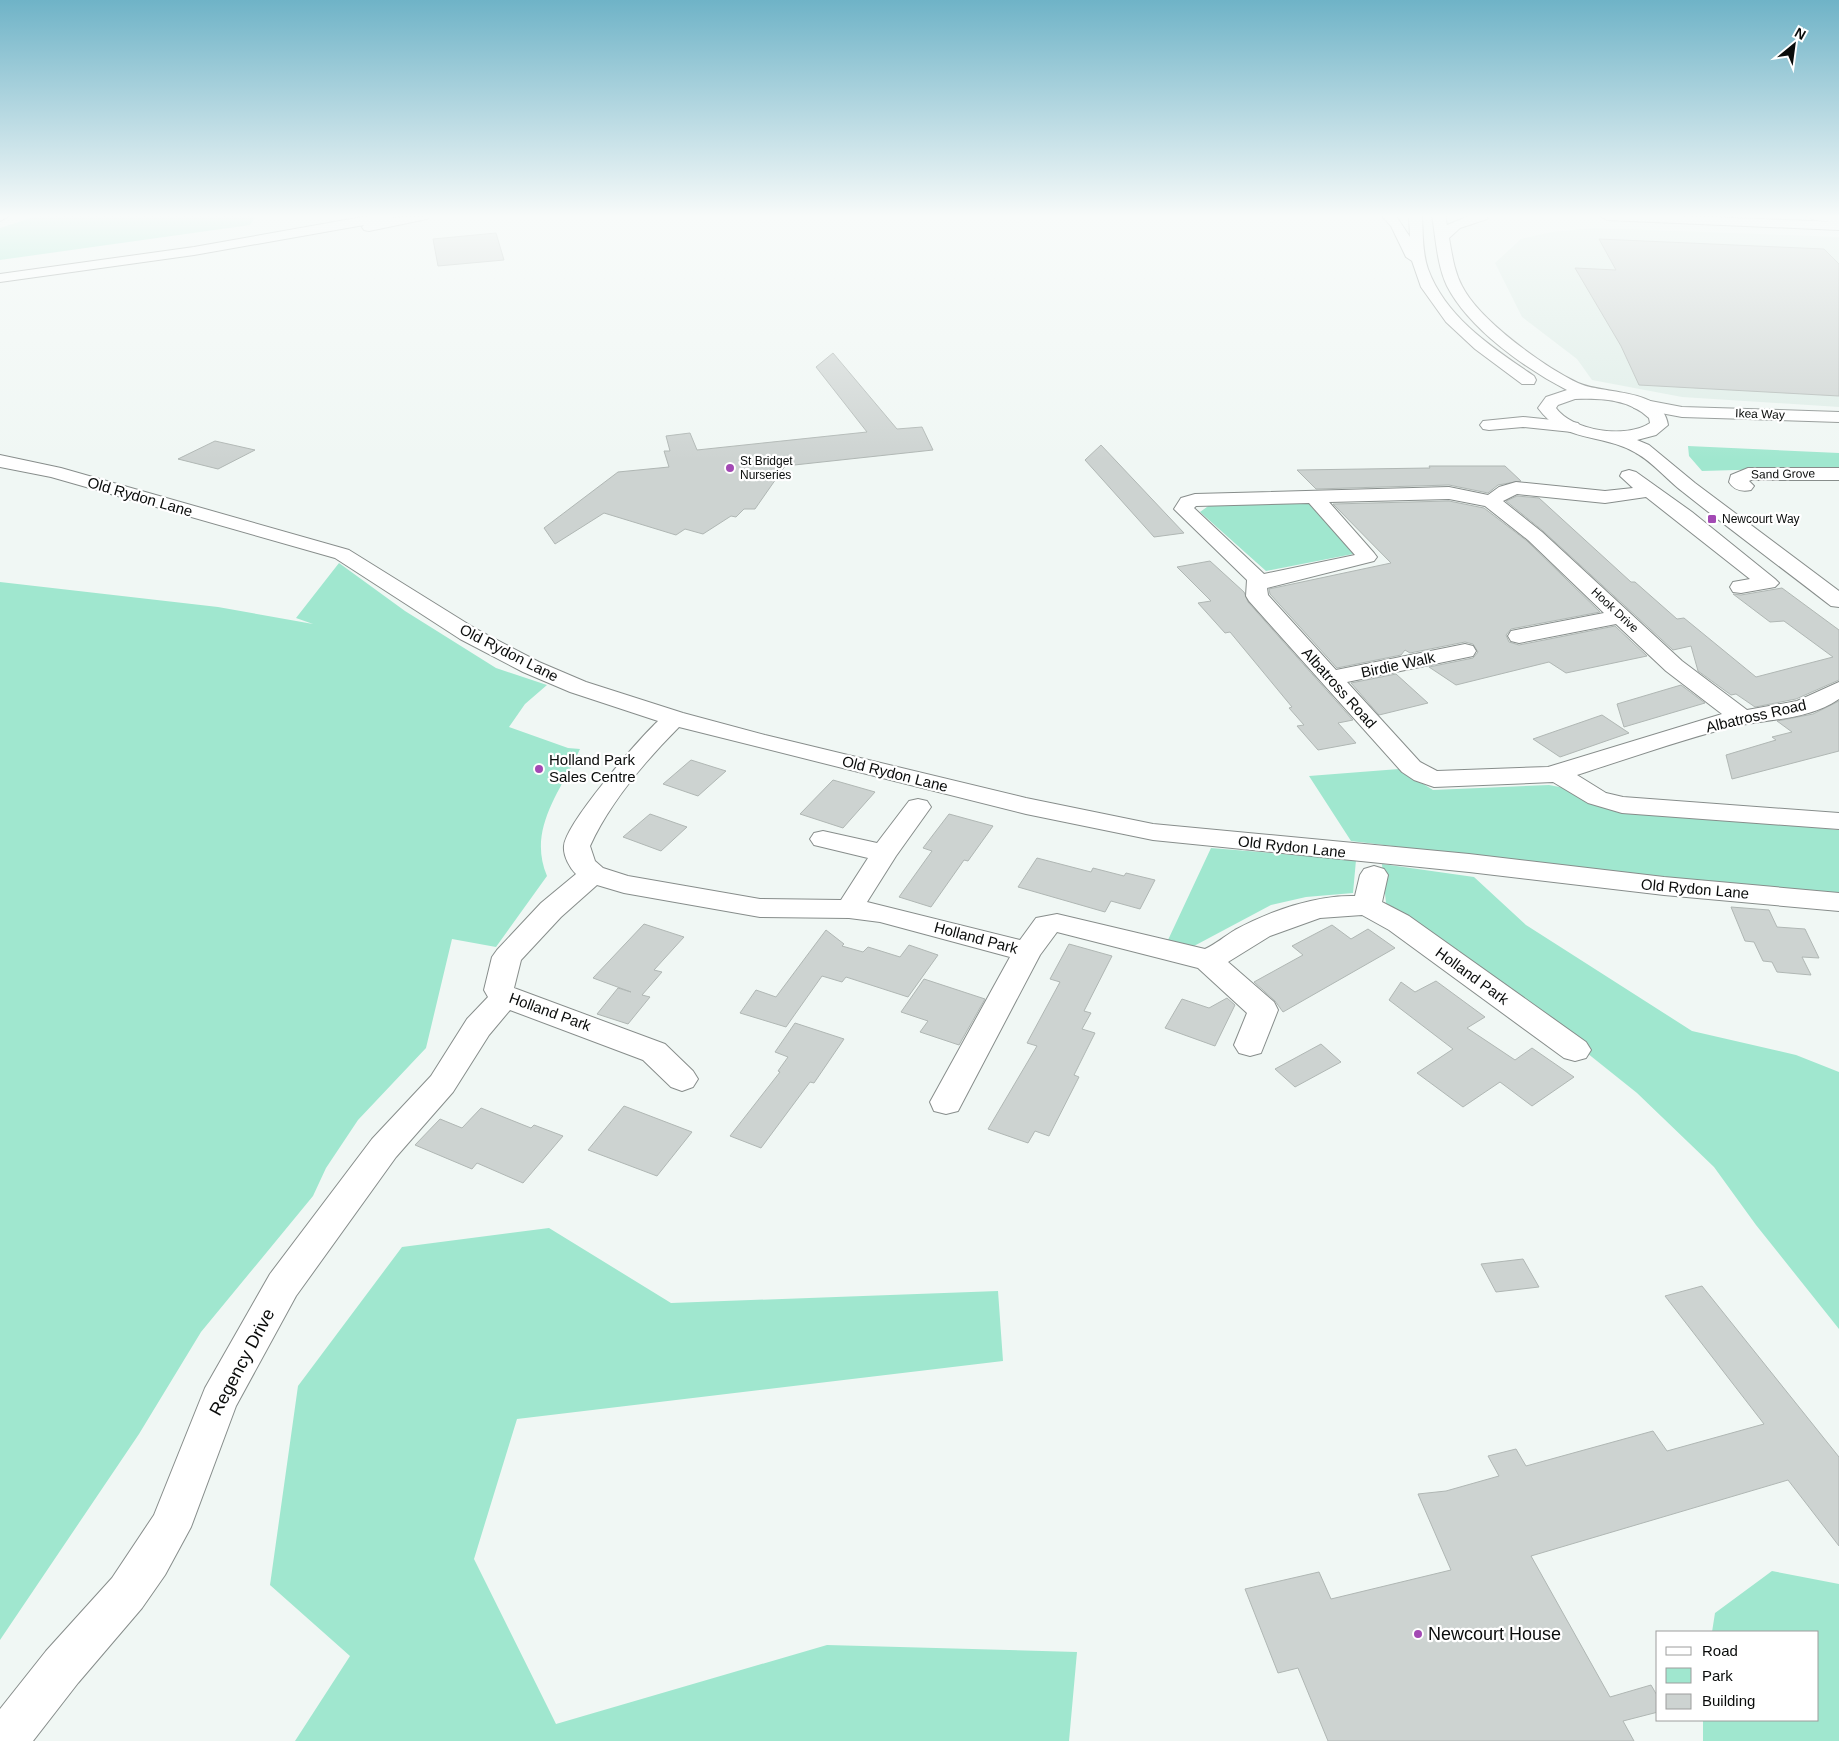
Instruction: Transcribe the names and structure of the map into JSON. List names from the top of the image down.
{
  "streets": {
    "street": [
      "Ikea Way",
      "Sand Grove",
      "Old Rydon Lane",
      "Hook Drive",
      "Birdie Walk",
      "Albatross Road",
      "Holland Park",
      "Regency Drive"
    ]
  },
  "crossings": [
    ["Hook Drive", "Albatross Road"],
    ["Birdie Walk", "Albatross Road"],
    ["Holland Park", "Regency Drive"]
  ],
  "places": {
    "other": ["St Bridget Nurseries", "Holland Park Sales Centre", "Newcourt House"],
    "transit": ["Newcourt Way"]
  },
  "legend": ["Road", "Park", "Building"],
  "north": "top right"
}
